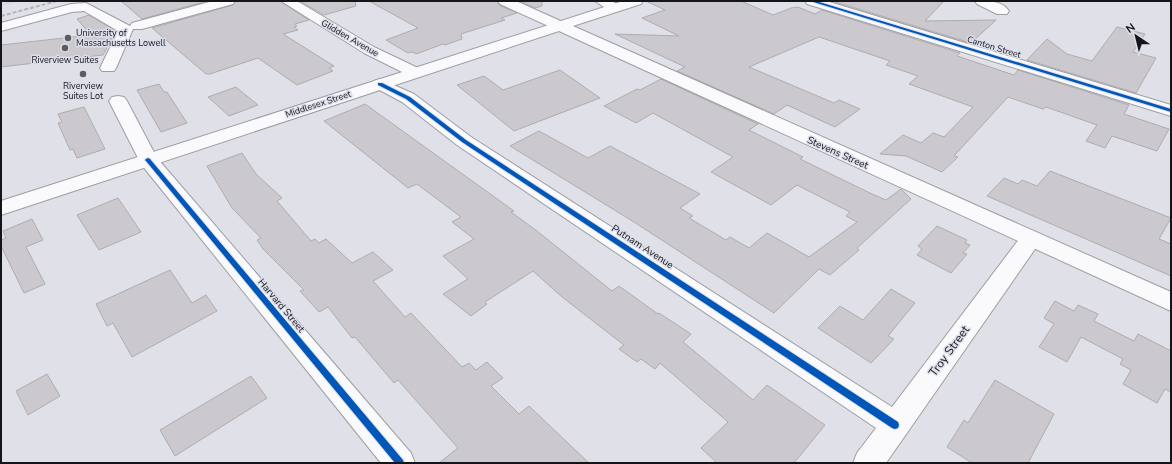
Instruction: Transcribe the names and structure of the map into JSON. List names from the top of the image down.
{
  "streets": {
    "street": [
      "Glidden Avenue",
      "Canton Street",
      "Middlesex Street",
      "Stevens Street",
      "Putnam Avenue",
      "Harvard Street",
      "Troy Street"
    ]
  },
  "crossings": [
    ["Glidden Avenue", "Middlesex Street"],
    ["Middlesex Street", "Stevens Street"],
    ["Middlesex Street", "Putnam Avenue"],
    ["Middlesex Street", "Harvard Street"],
    ["Stevens Street", "Troy Street"],
    ["Putnam Avenue", "Troy Street"]
  ],
  "places": ["University of Massachusetts Lowell", "Riverview Suites", "Riverview Suites Lot"],
  "north": "top left"
}
